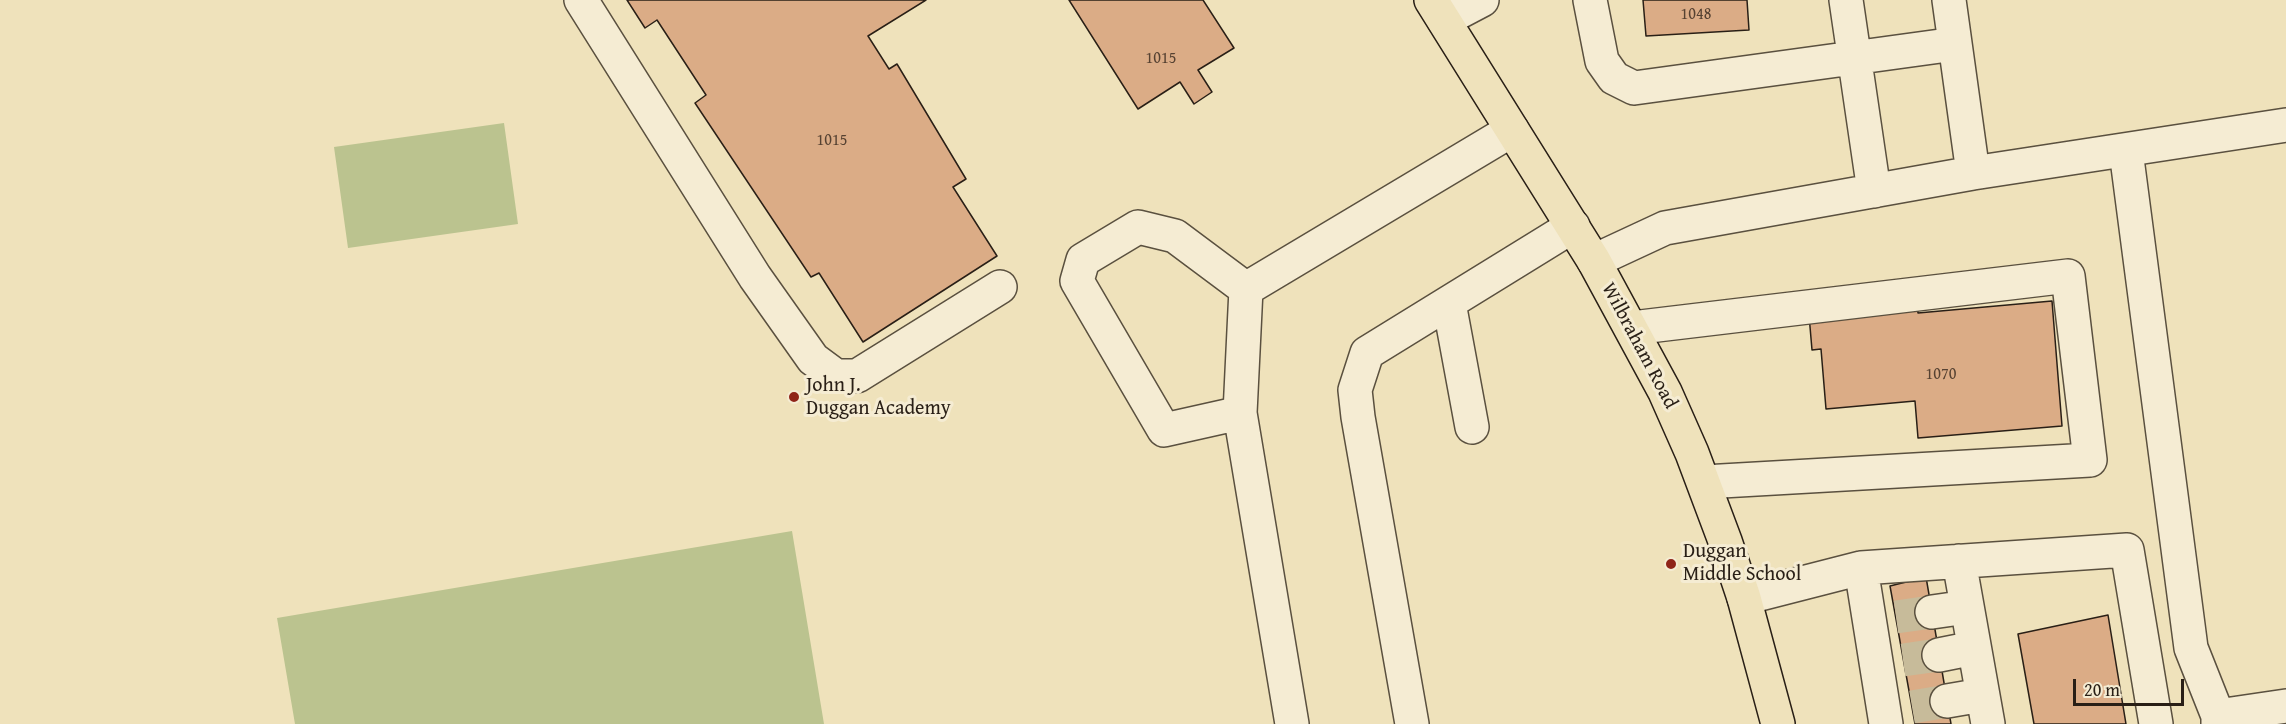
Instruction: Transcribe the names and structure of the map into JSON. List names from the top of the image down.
{
  "streets": {
    "main road": ["Wilbraham Road"]
  },
  "places": ["John J. Duggan Academy", "Duggan Middle School"],
  "house_numbers": [
    "1048",
    "1015",
    "1015",
    "1070"
  ],
  "scale_bar": "20 m"
}
